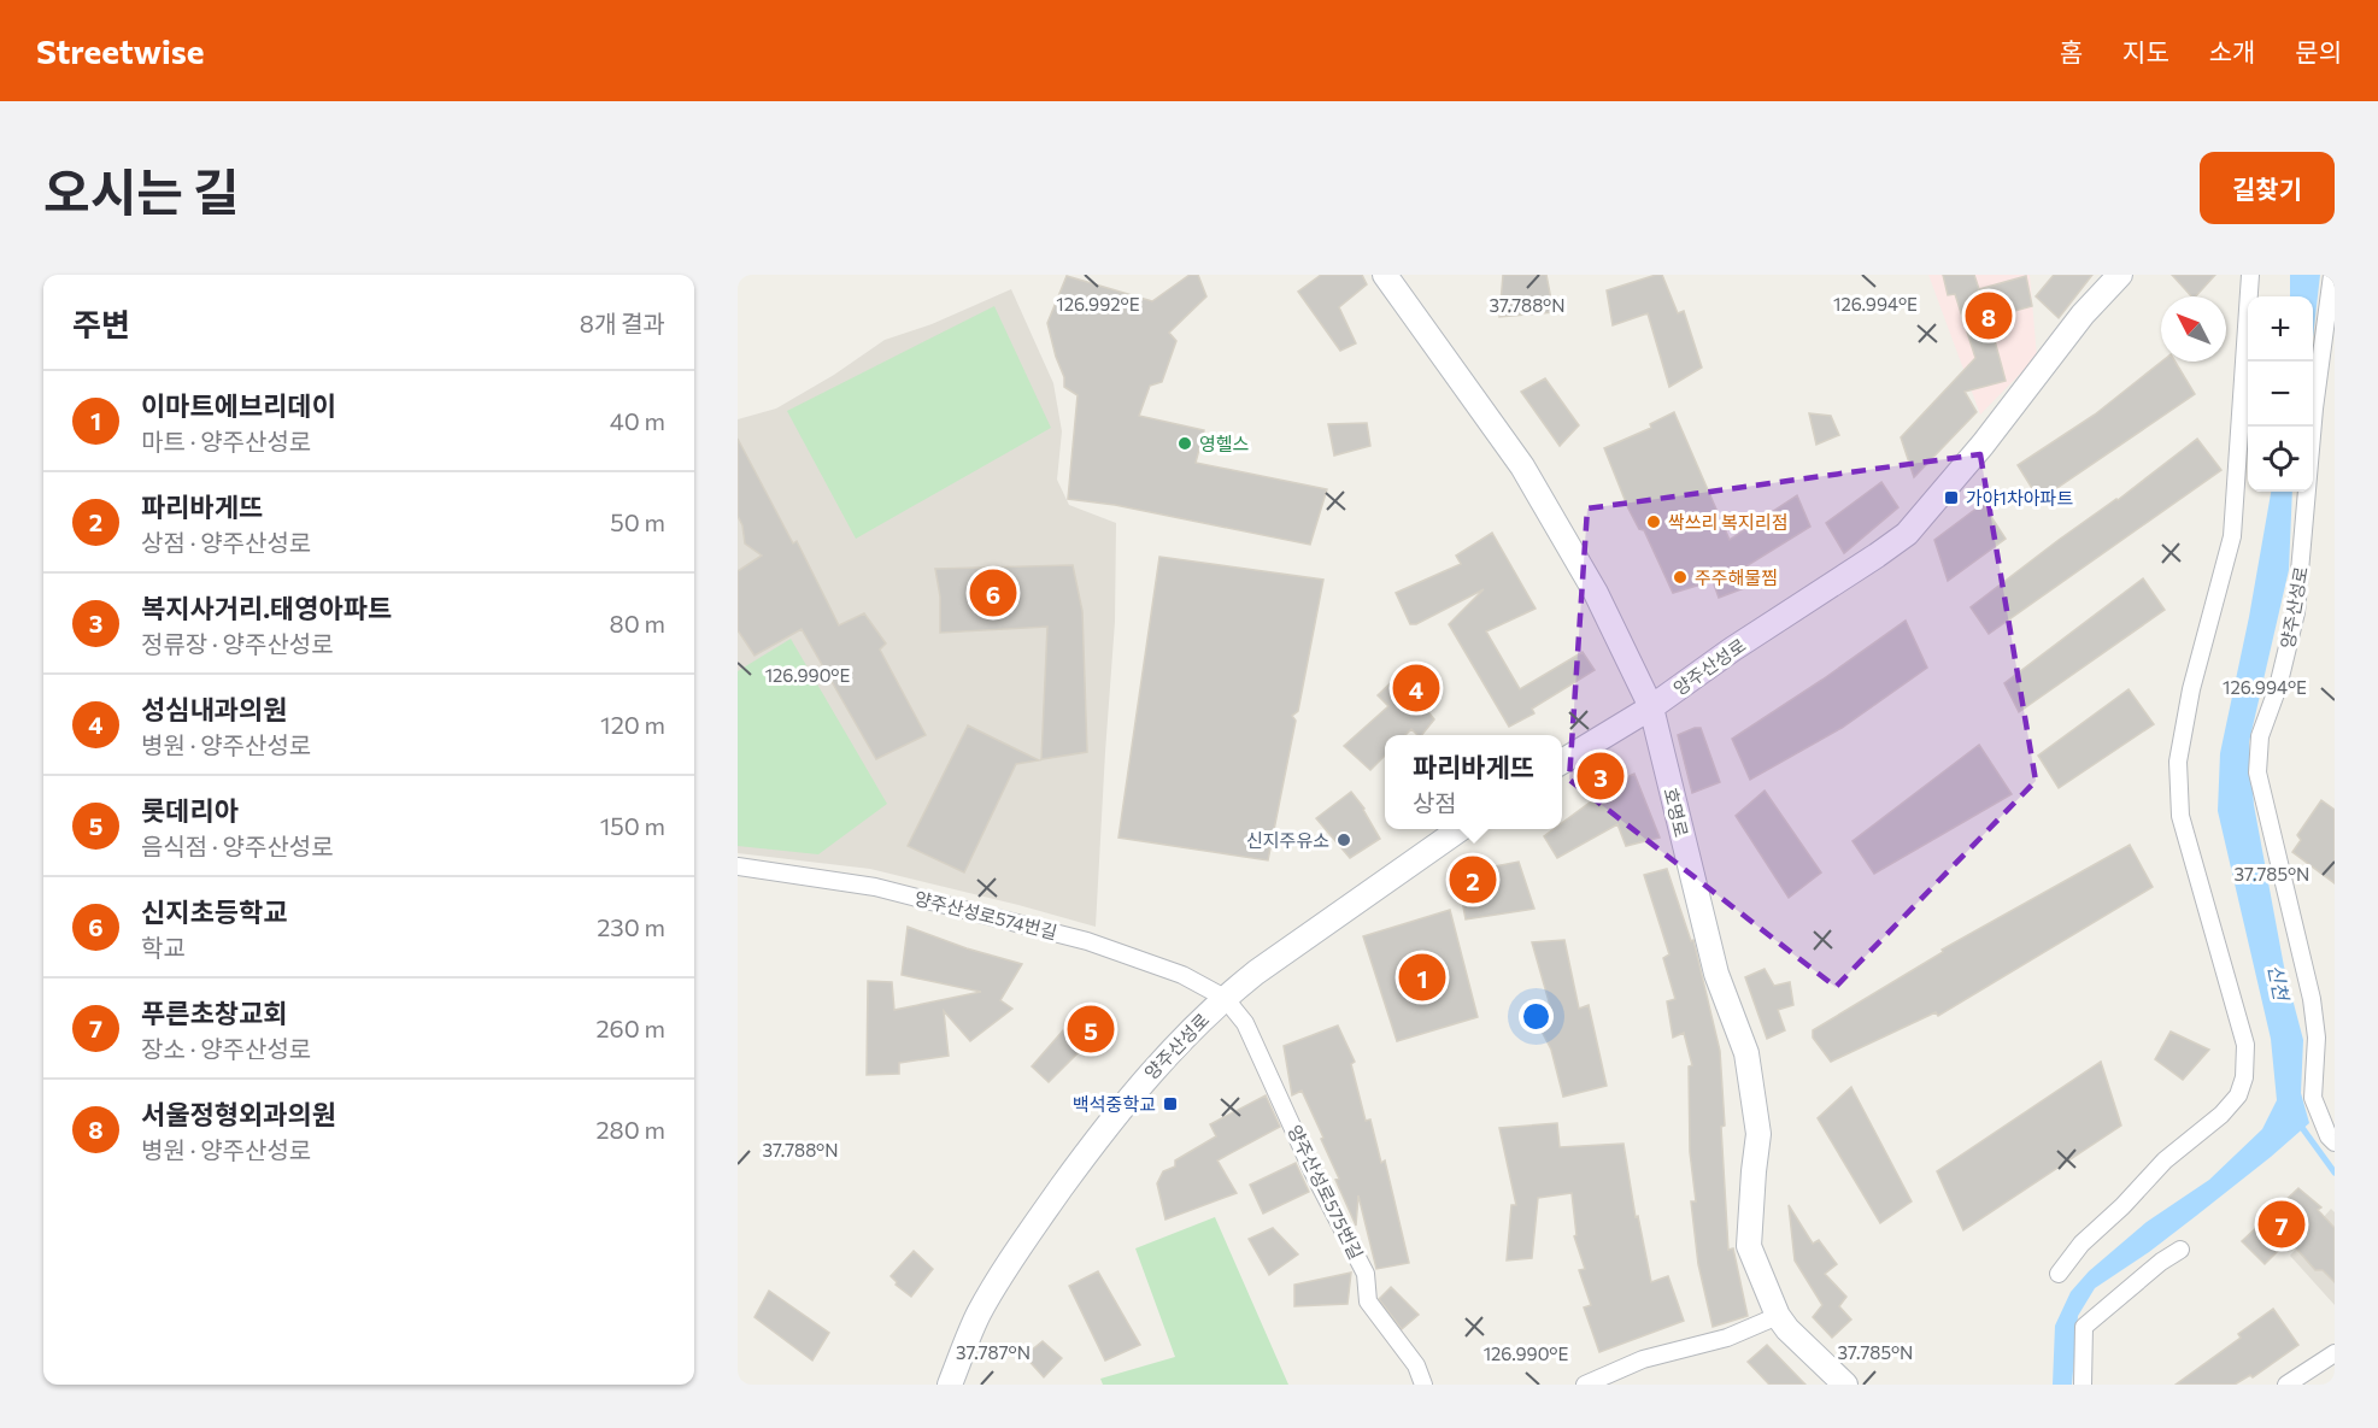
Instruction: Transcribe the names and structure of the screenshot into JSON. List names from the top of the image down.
{
  "streets": {
    "street": [
      "양주산성로",
      "호명로",
      "양주산성로574번길",
      "양주산성로575번길"
    ]
  },
  "crossings": [
    ["양주산성로", "호명로"],
    ["양주산성로", "양주산성로574번길"],
    ["양주산성로", "양주산성로575번길"],
    ["양주산성로574번길", "양주산성로575번길"]
  ],
  "water": ["신천"],
  "places": {
    "other": [
      "영헬스",
      "싹쓰리 복지리점",
      "주주해물찜",
      "신지주유소"
    ],
    "transit": ["가야1차아파트", "백석중학교"]
  },
  "north": "top left",
  "page": {
    "header": "Streetwise",
    "nav": [
      "홈",
      "지도",
      "소개",
      "문의"
    ],
    "title": "오시는 길",
    "buttons": "길찾기",
    "heading": ["주변", "8개 결과"],
    "pins": [
      "8",
      "6",
      "4",
      "3",
      "2",
      "1",
      "5",
      "7"
    ],
    "map_buttons": ["+", "−"],
    "list": [
      {
        "mark": "1",
        "name": "이마트에브리데이",
        "note": "마트 · 양주산성로",
        "value": "40 m"
      },
      {
        "mark": "2",
        "name": "파리바게뜨",
        "note": "상점 · 양주산성로",
        "value": "50 m"
      },
      {
        "mark": "3",
        "name": "복지사거리.태영아파트",
        "note": "정류장 · 양주산성로",
        "value": "80 m"
      },
      {
        "mark": "4",
        "name": "성심내과의원",
        "note": "병원 · 양주산성로",
        "value": "120 m"
      },
      {
        "mark": "5",
        "name": "롯데리아",
        "note": "음식점 · 양주산성로",
        "value": "150 m"
      },
      {
        "mark": "6",
        "name": "신지초등학교",
        "note": "학교",
        "value": "230 m"
      },
      {
        "mark": "7",
        "name": "푸른초창교회",
        "note": "장소 · 양주산성로",
        "value": "260 m"
      },
      {
        "mark": "8",
        "name": "서울정형외과의원",
        "note": "병원 · 양주산성로",
        "value": "280 m"
      }
    ],
    "popup": ["파리바게뜨", "상점"]
  },
  "coordinates": [
    "126.992°E",
    "126.994°E",
    "37.788°N",
    "126.990°E",
    "37.785°N",
    "37.787°N"
  ]
}
